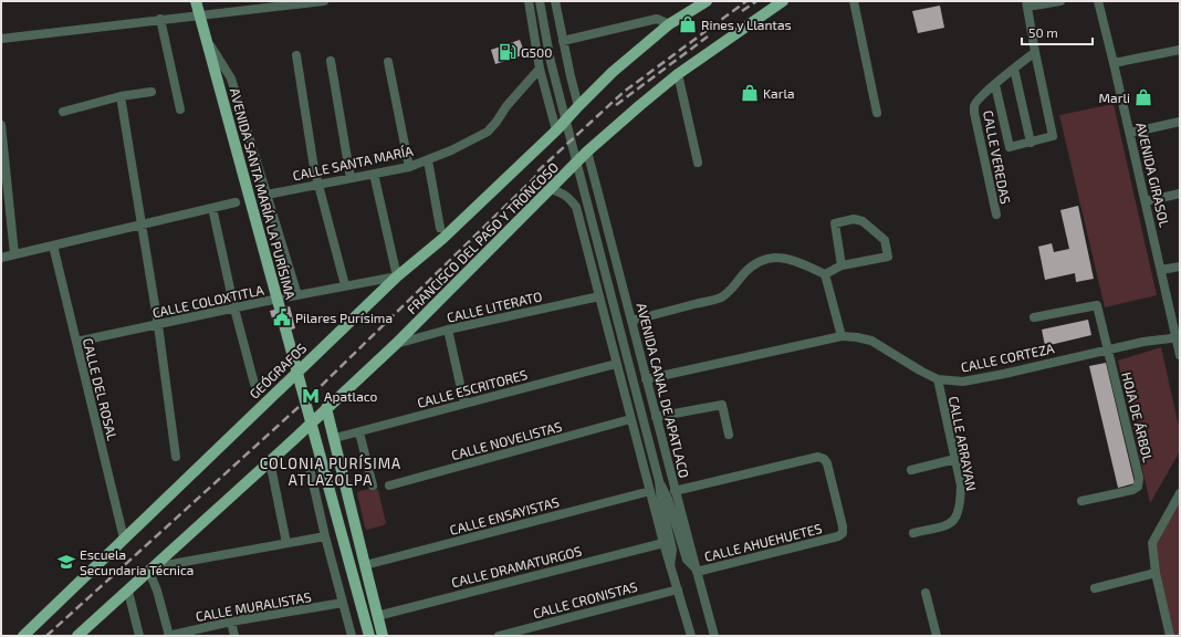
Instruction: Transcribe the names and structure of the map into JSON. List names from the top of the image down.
{
  "streets": {
    "main road": ["AVENIDA SANTA MARÍA LA PURÍSIMA", "FRANCISCO DEL PASO Y TRONCOSO", "GEÓGRAFOS"],
    "street": [
      "CALLE VEREDAS",
      "CALLE SANTA MARÍA",
      "AVENIDA GIRASOL",
      "CALLE COLOXTITLA",
      "CALLE LITERATO",
      "CALLE CORTEZA",
      "CALLE ESCRITORES",
      "CALLE DEL ROSAL",
      "AVENIDA CANAL DE APATLACO",
      "HOJA DE ÁRBOL",
      "CALLE NOVELISTAS",
      "CALLE ARRAYAN",
      "CALLE ENSAYISTAS",
      "CALLE AHUEHUETES",
      "CALLE DRAMATURGOS",
      "CALLE CRONISTAS",
      "CALLE MURALISTAS"
    ]
  },
  "crossings": [
    ["CALLE SANTA MARÍA", "AVENIDA SANTA MARÍA LA PURÍSIMA"],
    ["AVENIDA GIRASOL", "CALLE CORTEZA"],
    ["AVENIDA SANTA MARÍA LA PURÍSIMA", "CALLE COLOXTITLA"],
    ["FRANCISCO DEL PASO Y TRONCOSO", "CALLE LITERATO"],
    ["FRANCISCO DEL PASO Y TRONCOSO", "AVENIDA CANAL DE APATLACO"],
    ["CALLE COLOXTITLA", "GEÓGRAFOS"],
    ["CALLE COLOXTITLA", "CALLE DEL ROSAL"],
    ["CALLE CORTEZA", "AVENIDA CANAL DE APATLACO"],
    ["CALLE CORTEZA", "HOJA DE ÁRBOL"],
    ["CALLE CORTEZA", "CALLE ARRAYAN"],
    ["GEÓGRAFOS", "CALLE DEL ROSAL"],
    ["AVENIDA CANAL DE APATLACO", "CALLE AHUEHUETES"]
  ],
  "districts": ["COLONIA PURÍSIMA ATLAZOLPA"],
  "places": {
    "shop": ["Rines y Llantas", "Karla", "Marli"],
    "fuel station": ["G500"],
    "public building": ["Pilares Purísima"],
    "metro station": ["Apatlaco"],
    "school or university": ["Escuela Secundaria Técnica"]
  },
  "scale_bar": "50 m"
}
